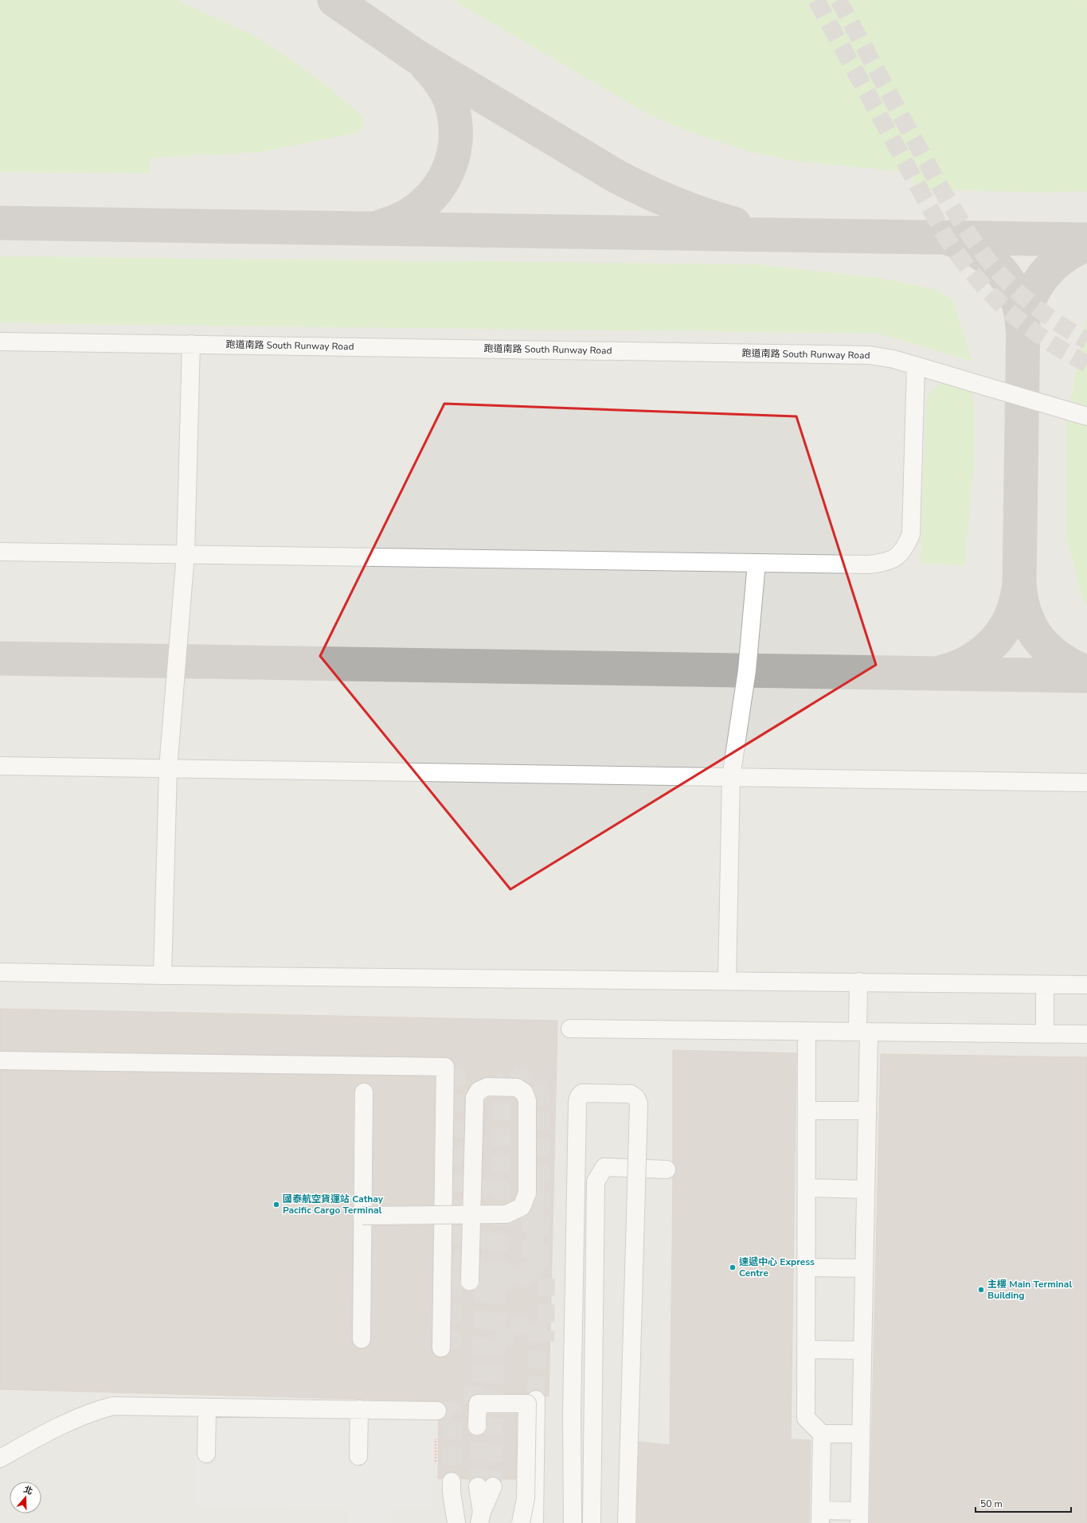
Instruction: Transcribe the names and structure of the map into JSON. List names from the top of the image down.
{
  "streets": {
    "lane": ["跑道南路 South Runway Road"]
  },
  "places": ["國泰航空貨運站 Cathay Pacific Cargo Terminal", "速遞中心 Express Centre", "主樓 Main Terminal Building"],
  "scale_bar": "50 m",
  "north": "top"
}
